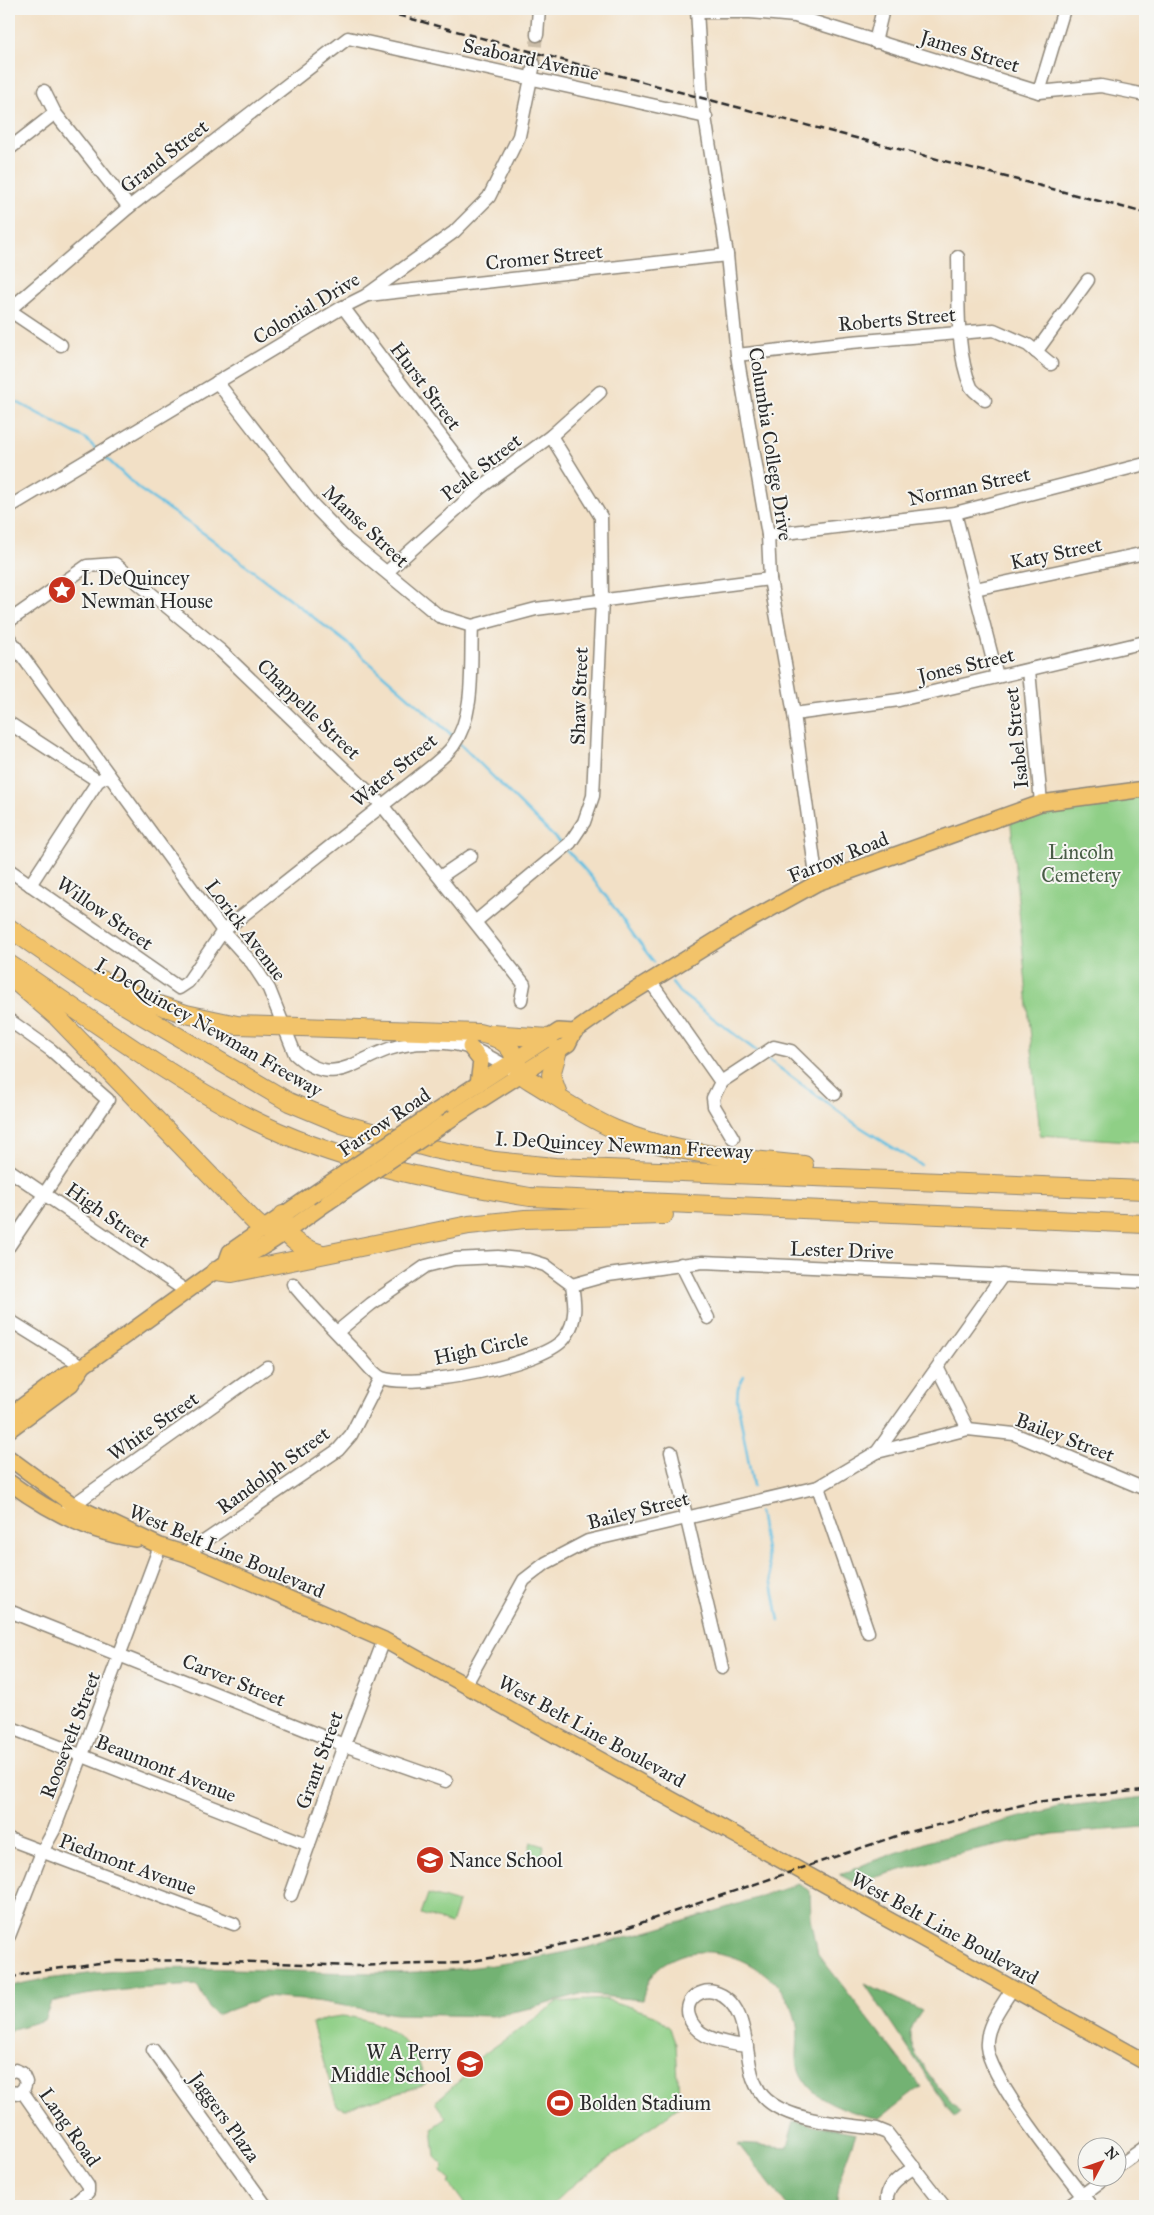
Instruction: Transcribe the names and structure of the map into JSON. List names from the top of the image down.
{
  "streets": {
    "highway": ["I. DeQuincey Newman Freeway"],
    "main road": ["Farrow Road", "West Belt Line Boulevard"],
    "street": [
      "James Street",
      "Seaboard Avenue",
      "Grand Street",
      "Cromer Street",
      "Colonial Drive",
      "Roberts Street",
      "Hurst Street",
      "Columbia College Drive",
      "Peale Street",
      "Norman Street",
      "Manse Street",
      "Katy Street",
      "Jones Street",
      "Shaw Street",
      "Chappelle Street",
      "Isabel Street",
      "Water Street",
      "Willow Street",
      "Lorick Avenue",
      "High Street",
      "Lester Drive",
      "High Circle",
      "White Street",
      "Bailey Street",
      "Randolph Street",
      "Carver Street",
      "Roosevelt Street",
      "Grant Street",
      "Beaumont Avenue",
      "Piedmont Avenue",
      "Jaggers Plaza",
      "Lang Road"
    ]
  },
  "crossings": [
    ["James Street", "Columbia College Drive"],
    ["Seaboard Avenue", "Grand Street"],
    ["Seaboard Avenue", "Colonial Drive"],
    ["Seaboard Avenue", "Columbia College Drive"],
    ["Cromer Street", "Colonial Drive"],
    ["Cromer Street", "Columbia College Drive"],
    ["Colonial Drive", "Hurst Street"],
    ["Colonial Drive", "Manse Street"],
    ["Roberts Street", "Columbia College Drive"],
    ["Hurst Street", "Peale Street"],
    ["Columbia College Drive", "Norman Street"],
    ["Columbia College Drive", "Jones Street"],
    ["Columbia College Drive", "Farrow Road"],
    ["Peale Street", "Manse Street"],
    ["Peale Street", "Shaw Street"],
    ["Norman Street", "Isabel Street"],
    ["Manse Street", "Water Street"],
    ["Katy Street", "Isabel Street"],
    ["Jones Street", "Isabel Street"],
    ["Shaw Street", "Chappelle Street"],
    ["Chappelle Street", "Water Street"],
    ["Isabel Street", "Farrow Road"],
    ["Water Street", "Willow Street"],
    ["Water Street", "Lorick Avenue"],
    ["Farrow Road", "High Street"],
    ["Lester Drive", "High Circle"],
    ["Lester Drive", "Bailey Street"],
    ["High Circle", "Randolph Street"],
    ["White Street", "West Belt Line Boulevard"],
    ["Bailey Street", "West Belt Line Boulevard"],
    ["Randolph Street", "West Belt Line Boulevard"],
    ["West Belt Line Boulevard", "Roosevelt Street"],
    ["West Belt Line Boulevard", "Grant Street"],
    ["Carver Street", "Roosevelt Street"],
    ["Carver Street", "Grant Street"],
    ["Roosevelt Street", "Beaumont Avenue"],
    ["Roosevelt Street", "Piedmont Avenue"],
    ["Grant Street", "Beaumont Avenue"]
  ],
  "parks": ["Lincoln Cemetery"],
  "places": {
    "place": ["I. DeQuincey Newman House"],
    "school or university": ["Nance School", "W A Perry Middle School"],
    "sports": ["Bolden Stadium"]
  },
  "north": "top right"
}
